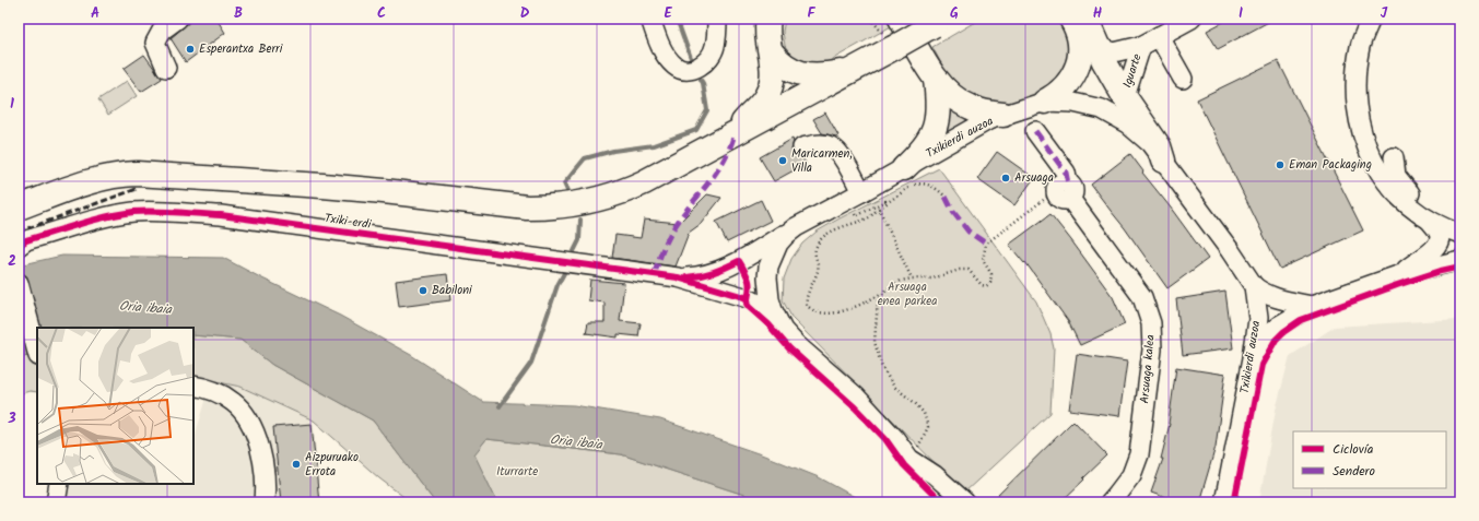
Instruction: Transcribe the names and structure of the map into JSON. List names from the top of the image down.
{
  "streets": {
    "street": [
      "Iguarte",
      "Txikierdi auzoa",
      "Txiki-erdi",
      "Arsuaga kalea"
    ]
  },
  "water": ["Oria ibaia"],
  "parks": ["Arsuaga enea parkea", "Iturrarte"],
  "places": [
    "Esperantxa Berri",
    "Maricarmen, Villa",
    "Eman Packaging",
    "Arsuaga",
    "Babiloni",
    "Aizpuruako Errota"
  ],
  "legend": ["Ciclovía", "Sendero"],
  "grid": {
    "columns": [
      "A",
      "B",
      "C",
      "D",
      "E",
      "F",
      "G",
      "H",
      "I",
      "J"
    ],
    "rows": ["1", "2", "3"]
  }
}
